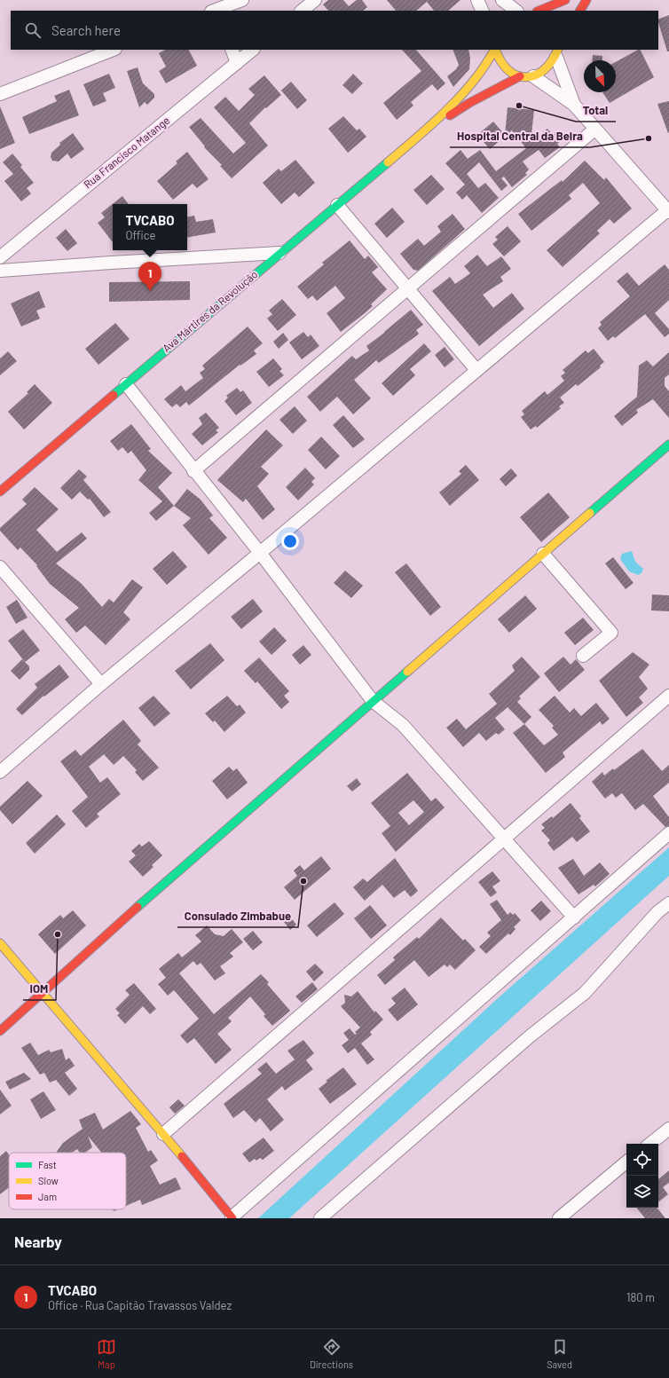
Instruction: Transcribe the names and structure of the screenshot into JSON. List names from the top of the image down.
{
  "streets": {
    "street": ["Rua Francisco Matange", "Ava Mártires da Revolução"]
  },
  "places": [
    "Total",
    "Hospital Central da Beira",
    "Consulado Zimbabue",
    "IOM"
  ],
  "legend": ["Fast", "Slow", "Jam"],
  "north": "bottom right",
  "page": {
    "search": "Search here",
    "popup": ["TVCABO", "Office"],
    "pins": "1",
    "heading": "Nearby",
    "list": [
      {
        "mark": "1",
        "name": "TVCABO",
        "note": "Office · Rua Capitão Travassos Valdez",
        "value": "180 m"
      }
    ],
    "nav": ["Map", "Directions", "Saved"]
  }
}
